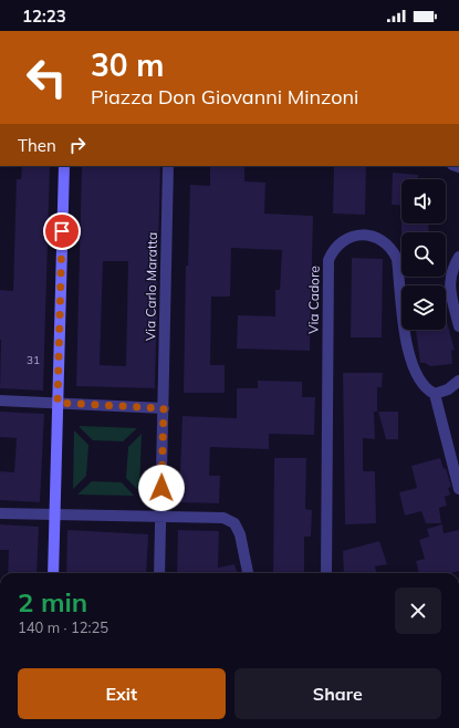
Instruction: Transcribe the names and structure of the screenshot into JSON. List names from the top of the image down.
{
  "streets": {
    "street": ["Via Carlo Maratta", "Via Cadore"]
  },
  "house_numbers": ["31"],
  "page": {
    "status": "12:23",
    "turn": ["30 m", "Piazza Don Giovanni Minzoni"],
    "then": "Then",
    "heading": ["2 min", "140 m · 12:25"],
    "buttons": ["Exit", "Share"]
  }
}
